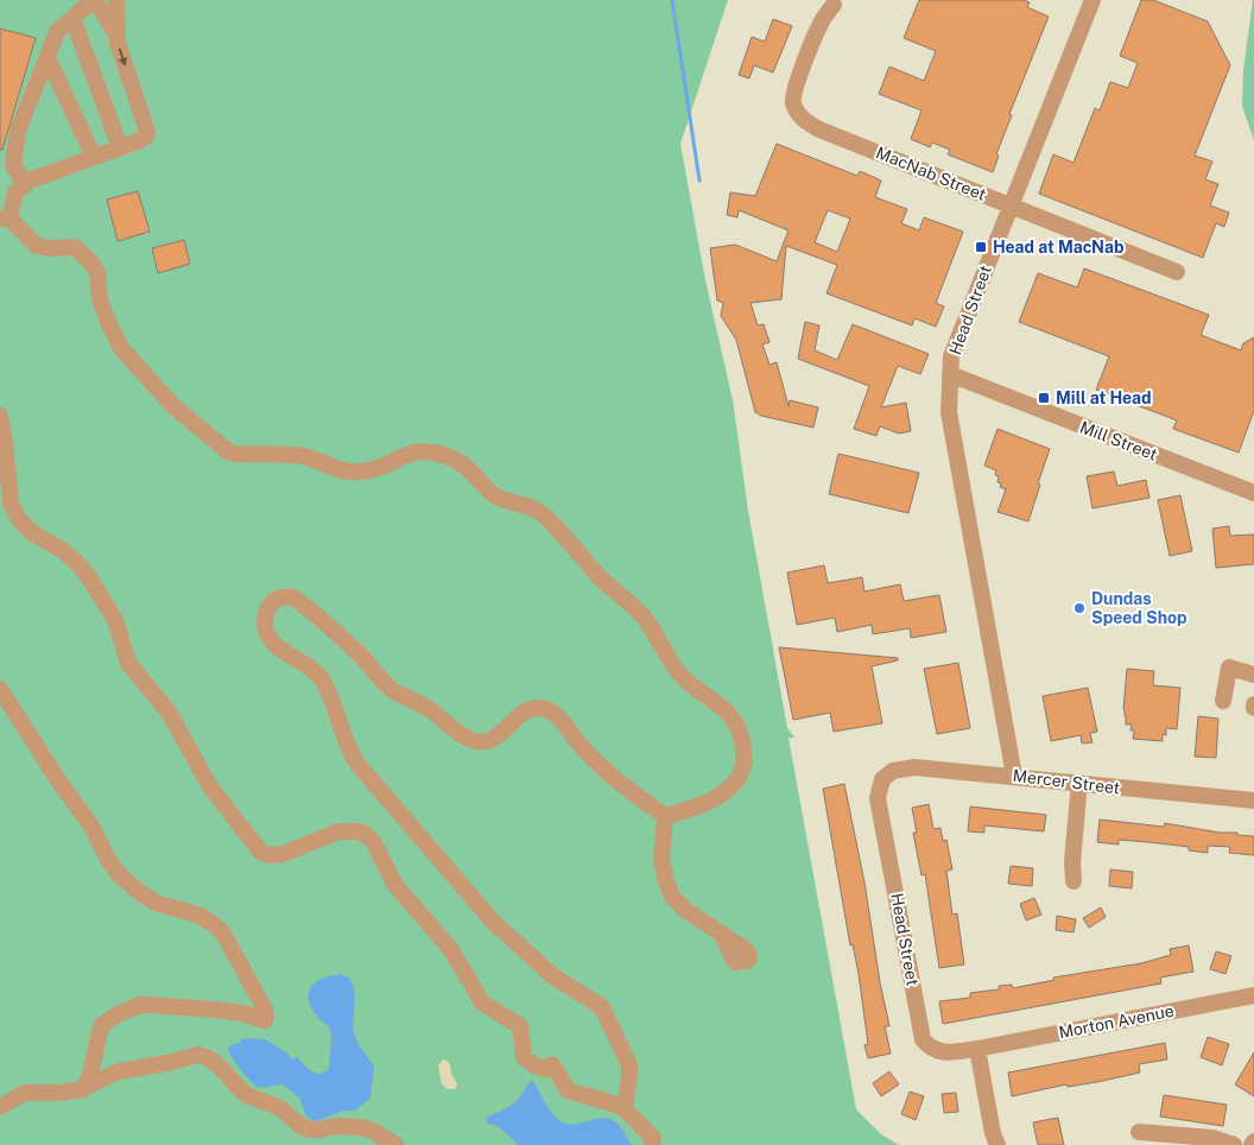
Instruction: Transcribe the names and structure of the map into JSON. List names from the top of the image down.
{
  "streets": {
    "street": [
      "MacNab Street",
      "Head Street",
      "Mill Street",
      "Mercer Street",
      "Morton Avenue"
    ]
  },
  "crossings": [
    ["MacNab Street", "Head Street"],
    ["Head Street", "Mill Street"],
    ["Head Street", "Mercer Street"],
    ["Head Street", "Morton Avenue"]
  ],
  "places": {
    "transit": ["Head at MacNab", "Mill at Head"],
    "other": ["Dundas Speed Shop"]
  }
}
